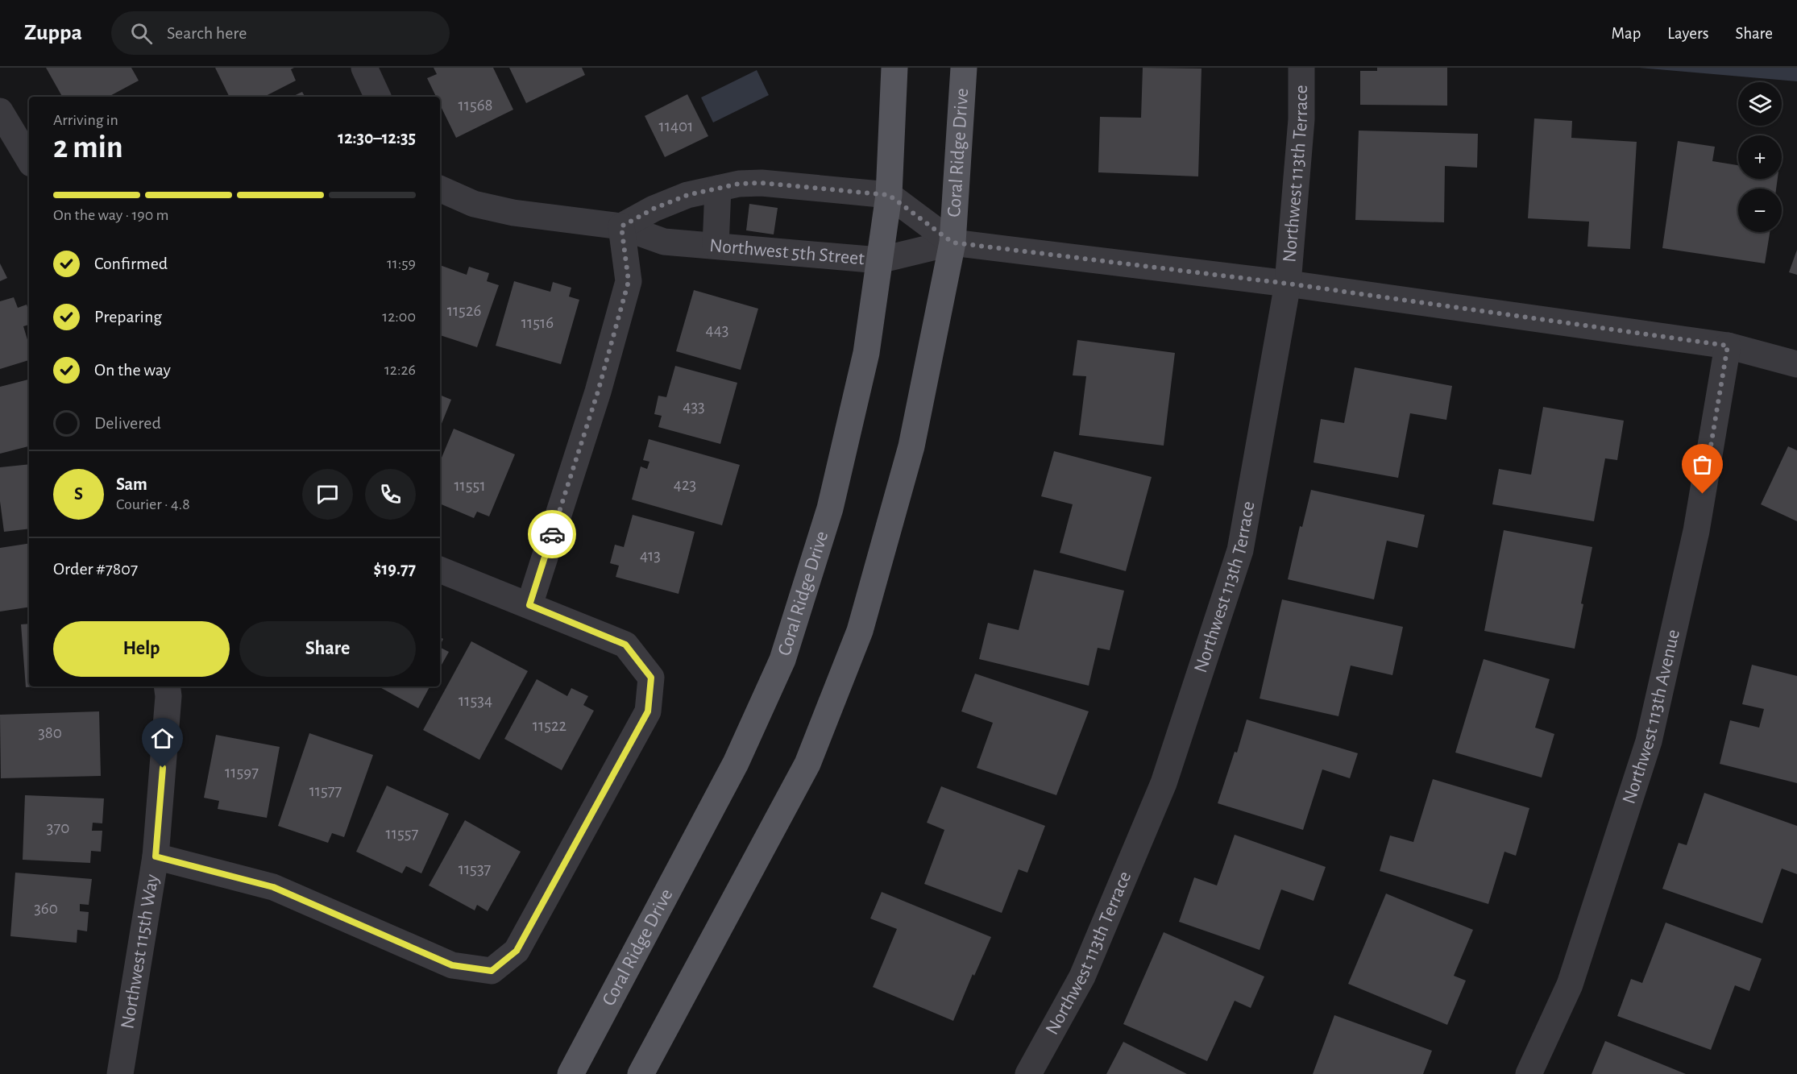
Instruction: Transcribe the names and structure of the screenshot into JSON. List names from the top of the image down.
{
  "streets": {
    "main road": ["Coral Ridge Drive"],
    "street": [
      "Northwest 113th Terrace",
      "Northwest 5th Street",
      "Northwest 113th Avenue",
      "Northwest 115th Way"
    ]
  },
  "crossings": [
    ["Coral Ridge Drive", "Northwest 5th Street"],
    ["Northwest 113th Terrace", "Northwest 5th Street"],
    ["Northwest 5th Street", "Northwest 113th Avenue"]
  ],
  "house_numbers": [
    "11568",
    "11401",
    "11526",
    "11516",
    "443",
    "433",
    "423",
    "11551",
    "413",
    "11534",
    "11522",
    "380",
    "11597",
    "11577",
    "370",
    "11557",
    "11537",
    "360"
  ],
  "page": {
    "header": "Zuppa",
    "search": "Search here",
    "nav": ["Map", "Layers", "Share"],
    "map_buttons": ["+", "−"],
    "heading": ["2 min", "Arriving in", "12:30–12:35"],
    "panel": [
      "Sam",
      "Courier · 4.8",
      "Order #7807",
      "$19.77"
    ],
    "bar": "On the way · 190 m",
    "list": [
      ["Confirmed", "11:59"],
      ["Preparing", "12:00"],
      ["On the way", "12:26"],
      "Delivered"
    ],
    "round": "S",
    "buttons": ["Help", "Share"]
  }
}
